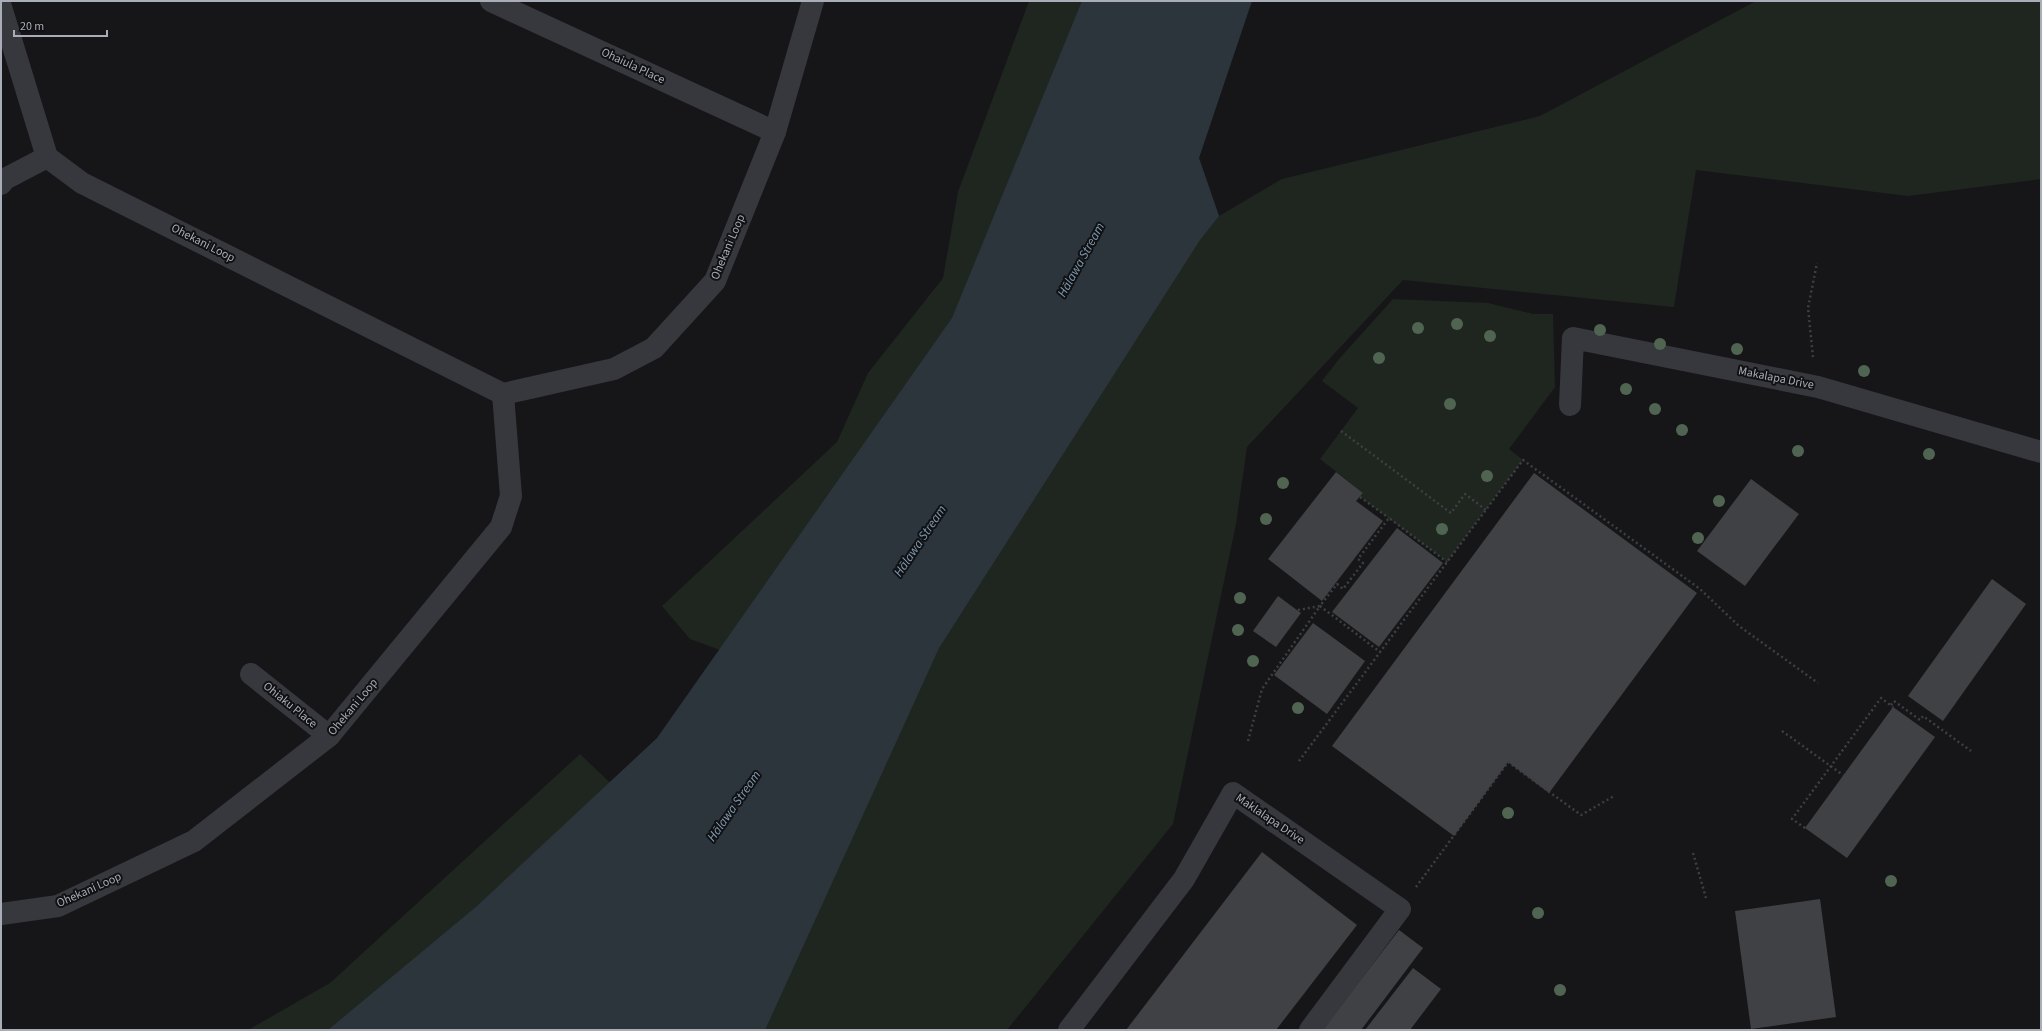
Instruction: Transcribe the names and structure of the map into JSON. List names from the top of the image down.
{
  "streets": {
    "street": [
      "Ohaiula Place",
      "Ohekani Loop",
      "Makalapa Drive",
      "Ohiaku Place",
      "Maklalapa Drive"
    ]
  },
  "crossings": [
    ["Ohaiula Place", "Ohekani Loop"],
    ["Ohekani Loop", "Ohiaku Place"]
  ],
  "water": ["Hālawa Stream"],
  "scale_bar": "20 m"
}
